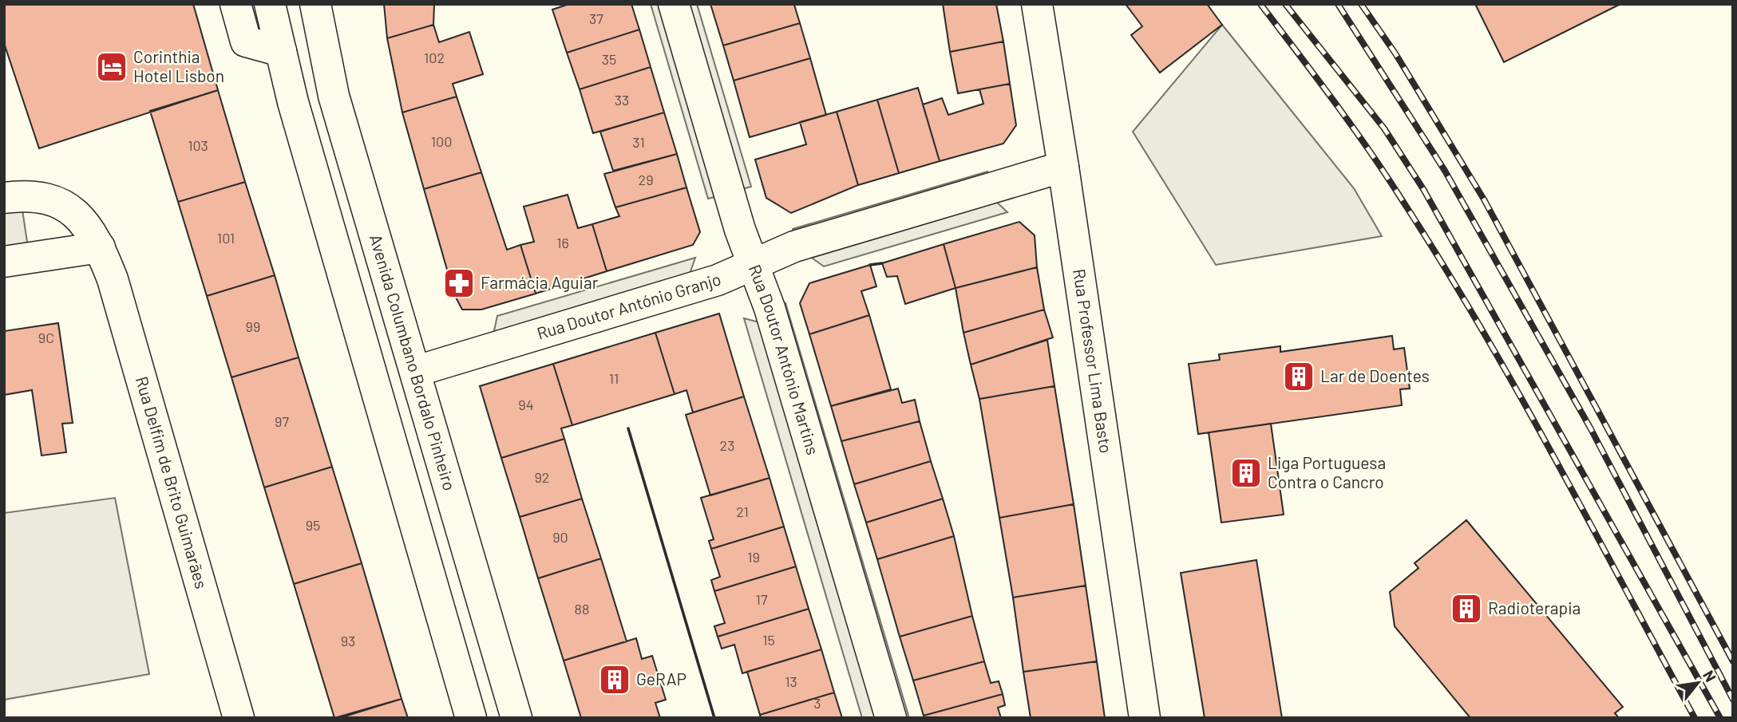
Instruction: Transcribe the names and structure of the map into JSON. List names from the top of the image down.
{
  "streets": {
    "street": [
      "Rua Doutor António Granjo",
      "Rua Doutor António Martins",
      "Rua Professor Lima Basto",
      "Avenida Columbano Bordalo Pinheiro",
      "Rua Delfim de Brito Guimarães"
    ]
  },
  "crossings": [
    ["Rua Doutor António Granjo", "Rua Doutor António Martins"],
    ["Rua Doutor António Granjo", "Rua Professor Lima Basto"],
    ["Rua Doutor António Granjo", "Avenida Columbano Bordalo Pinheiro"]
  ],
  "places": {
    "hotel": ["Corinthia Hotel Lisbon"],
    "pharmacy": ["Farmácia Aguiar"],
    "building": [
      "Lar de Doentes",
      "Liga Portuguesa Contra o Cancro",
      "Radioterapia",
      "GeRAP"
    ]
  },
  "house_numbers": [
    "37",
    "102",
    "35",
    "33",
    "100",
    "31",
    "103",
    "29",
    "101",
    "16",
    "99",
    "9C",
    "11",
    "94",
    "97",
    "23",
    "92",
    "21",
    "95",
    "90",
    "19",
    "17",
    "88",
    "15",
    "93",
    "13",
    "3"
  ],
  "north": "top right"
}
